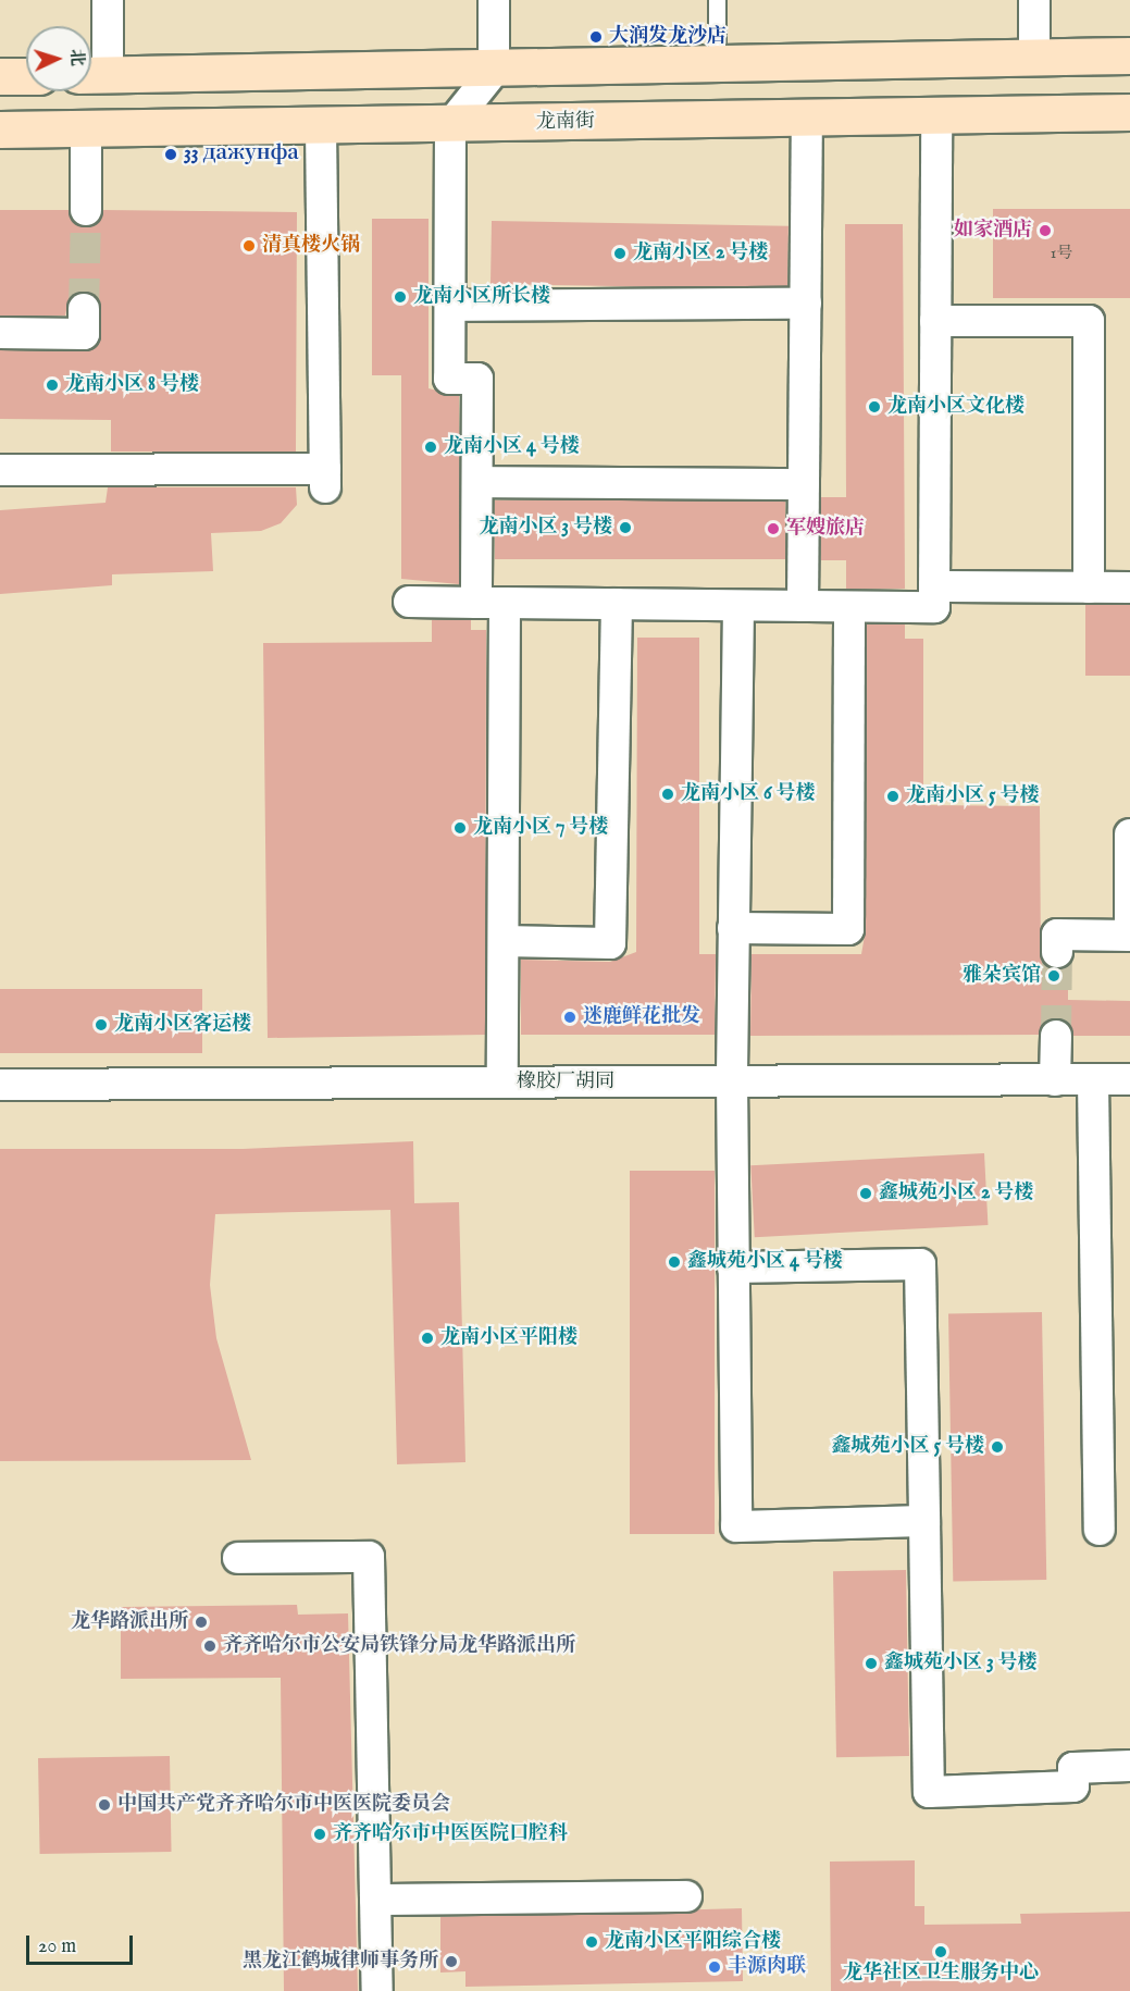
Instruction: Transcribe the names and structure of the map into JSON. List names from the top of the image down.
{
  "streets": {
    "main road": ["龙南街"],
    "street": ["橡胶厂胡同"]
  },
  "places": [
    "大润发龙沙店",
    "33 дажунфа",
    "如家酒店",
    "清真楼火锅",
    "龙南小区 2 号楼",
    "龙南小区所长楼",
    "龙南小区 8 号楼",
    "龙南小区文化楼",
    "龙南小区 4 号楼",
    "龙南小区 3 号楼",
    "军嫂旅店",
    "龙南小区 6 号楼",
    "龙南小区 5 号楼",
    "龙南小区 7 号楼",
    "雅朵宾馆",
    "迷鹿鲜花批发",
    "龙南小区客运楼",
    "鑫城苑小区 2 号楼",
    "鑫城苑小区 4 号楼",
    "龙南小区平阳楼",
    "鑫城苑小区 5 号楼",
    "龙华路派出所",
    "齐齐哈尔市公安局铁锋分局龙华路派出所",
    "鑫城苑小区 3 号楼",
    "中国共产党齐齐哈尔市中医医院委员会",
    "齐齐哈尔市中医医院口腔科",
    "龙南小区平阳综合楼",
    "龙华社区卫生服务中心",
    "黑龙江鹤城律师事务所",
    "丰源肉联"
  ],
  "house_numbers": ["1号"],
  "scale_bar": "20 m",
  "north": "right"
}
